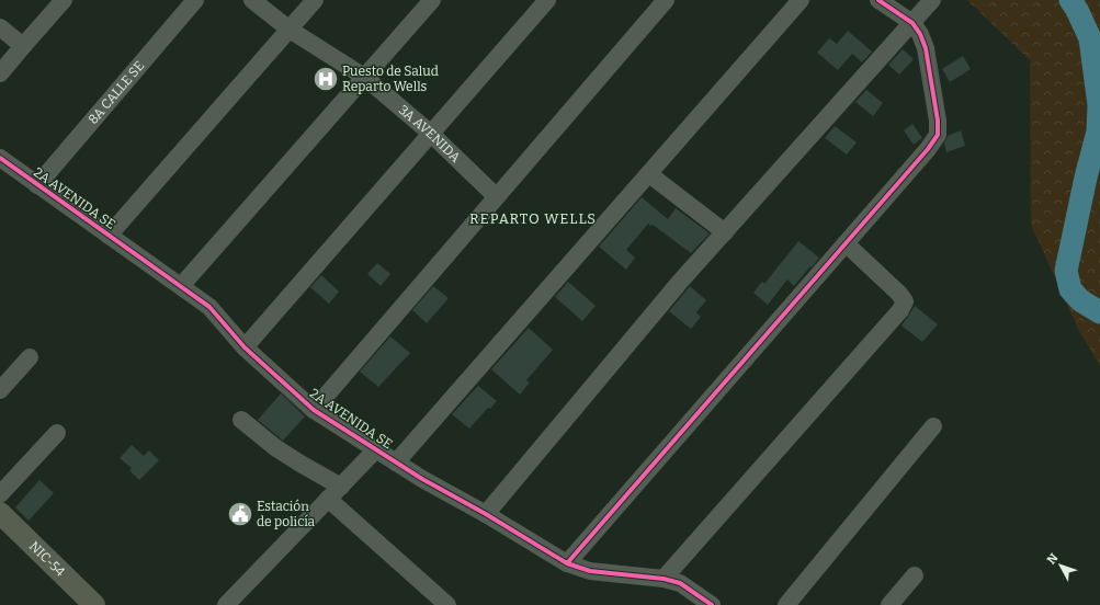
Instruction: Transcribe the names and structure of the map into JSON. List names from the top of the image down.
{
  "streets": {
    "main road": ["NIC-54"],
    "street": ["8A CALLE SE", "3A AVENIDA", "2A AVENIDA SE"]
  },
  "crossings": [
    ["8A CALLE SE", "2A AVENIDA SE"]
  ],
  "districts": ["REPARTO WELLS"],
  "places": {
    "hospital": ["Puesto de Salud Reparto Wells"],
    "public building": ["Estación de policía"]
  },
  "north": "top left"
}
